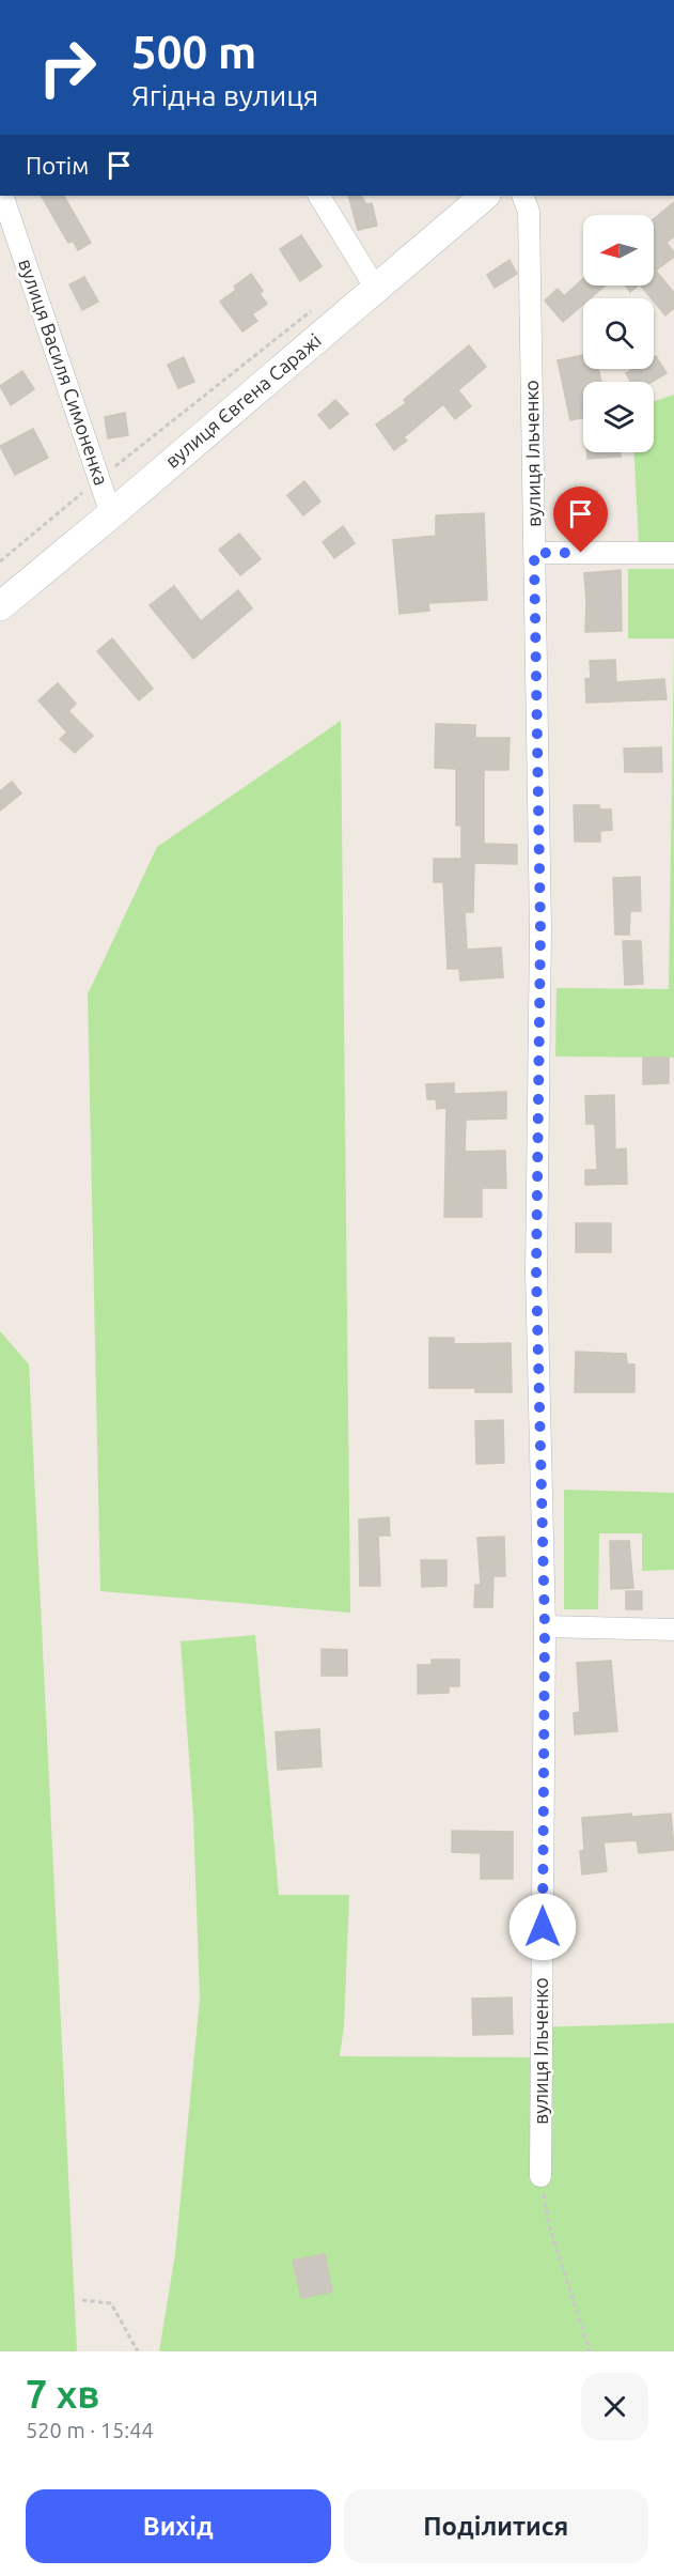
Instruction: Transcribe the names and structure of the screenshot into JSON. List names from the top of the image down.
{
  "streets": {
    "main road": ["вулиця Євгена Саражі"],
    "street": ["вулиця Василя Симоненка", "вулиця Ільченко"]
  },
  "crossings": [
    ["вулиця Василя Симоненка", "вулиця Євгена Саражі"]
  ],
  "north": "left",
  "page": {
    "turn": ["500 m", "Ягідна вулиця"],
    "then": "Потім",
    "heading": ["7 хв", "520 m · 15:44"],
    "buttons": ["Вихід", "Поділитися"]
  }
}
